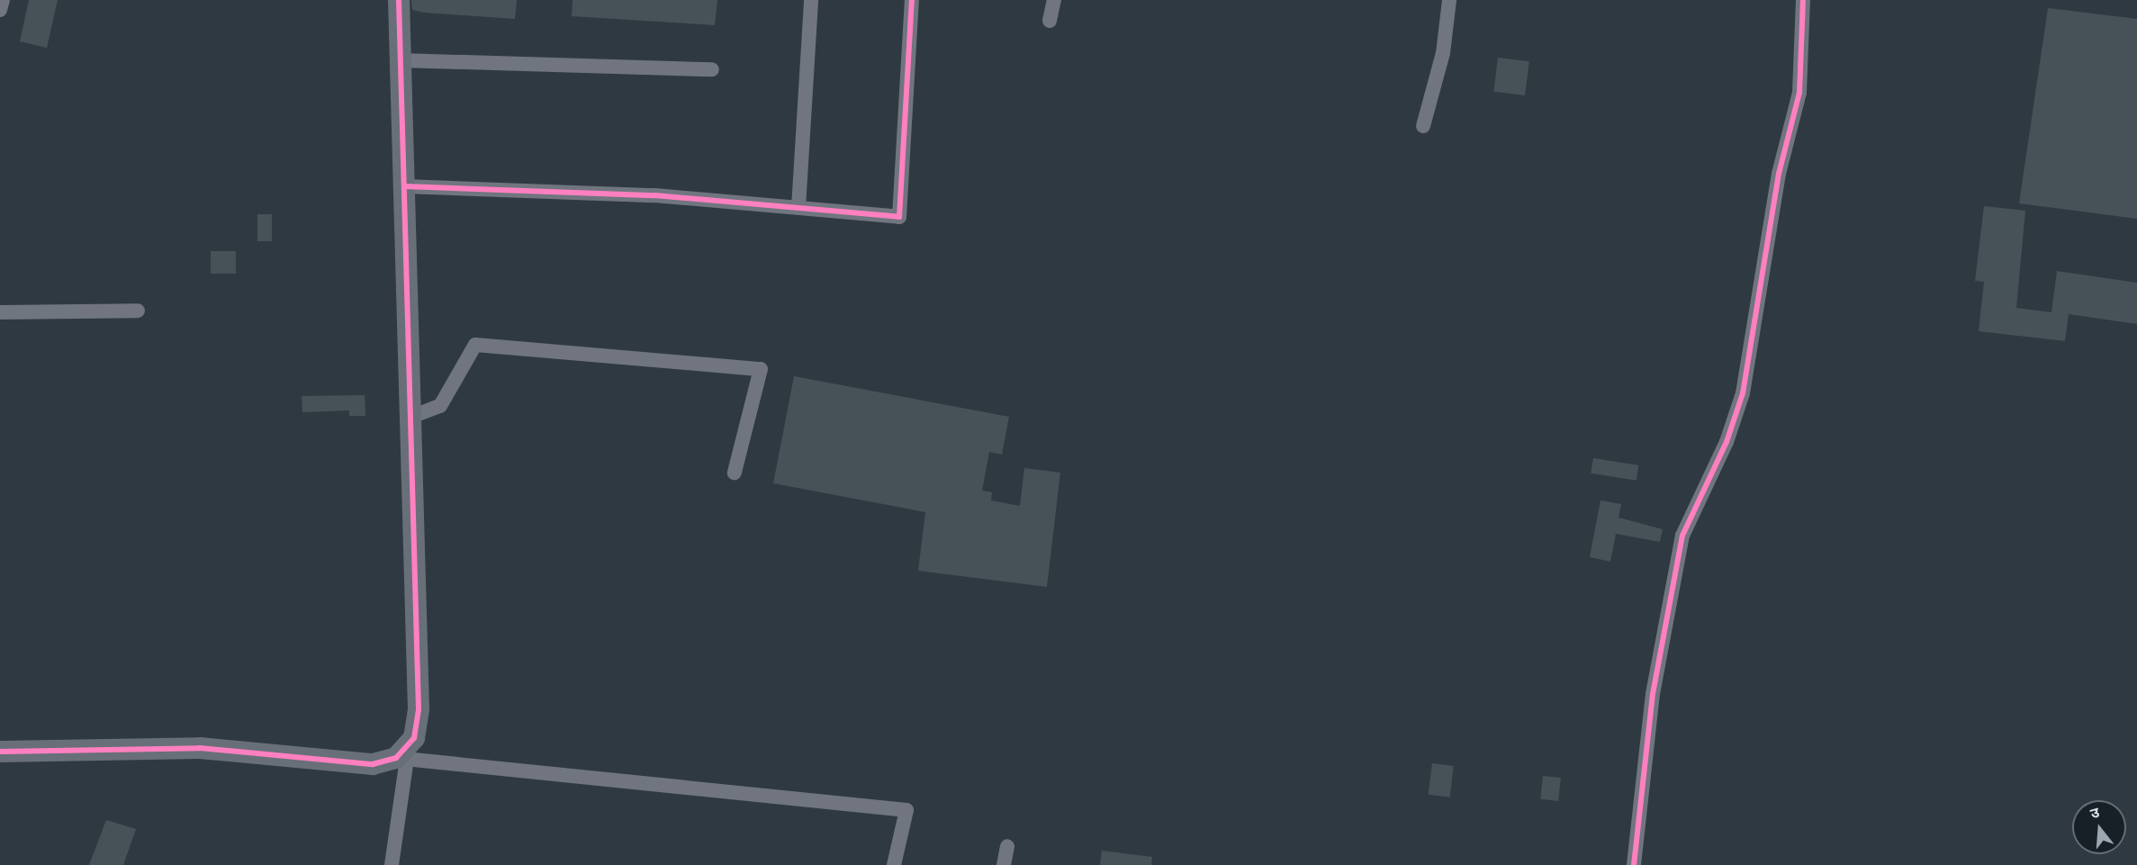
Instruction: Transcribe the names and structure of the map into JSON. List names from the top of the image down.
{
  "north": "top"
}
